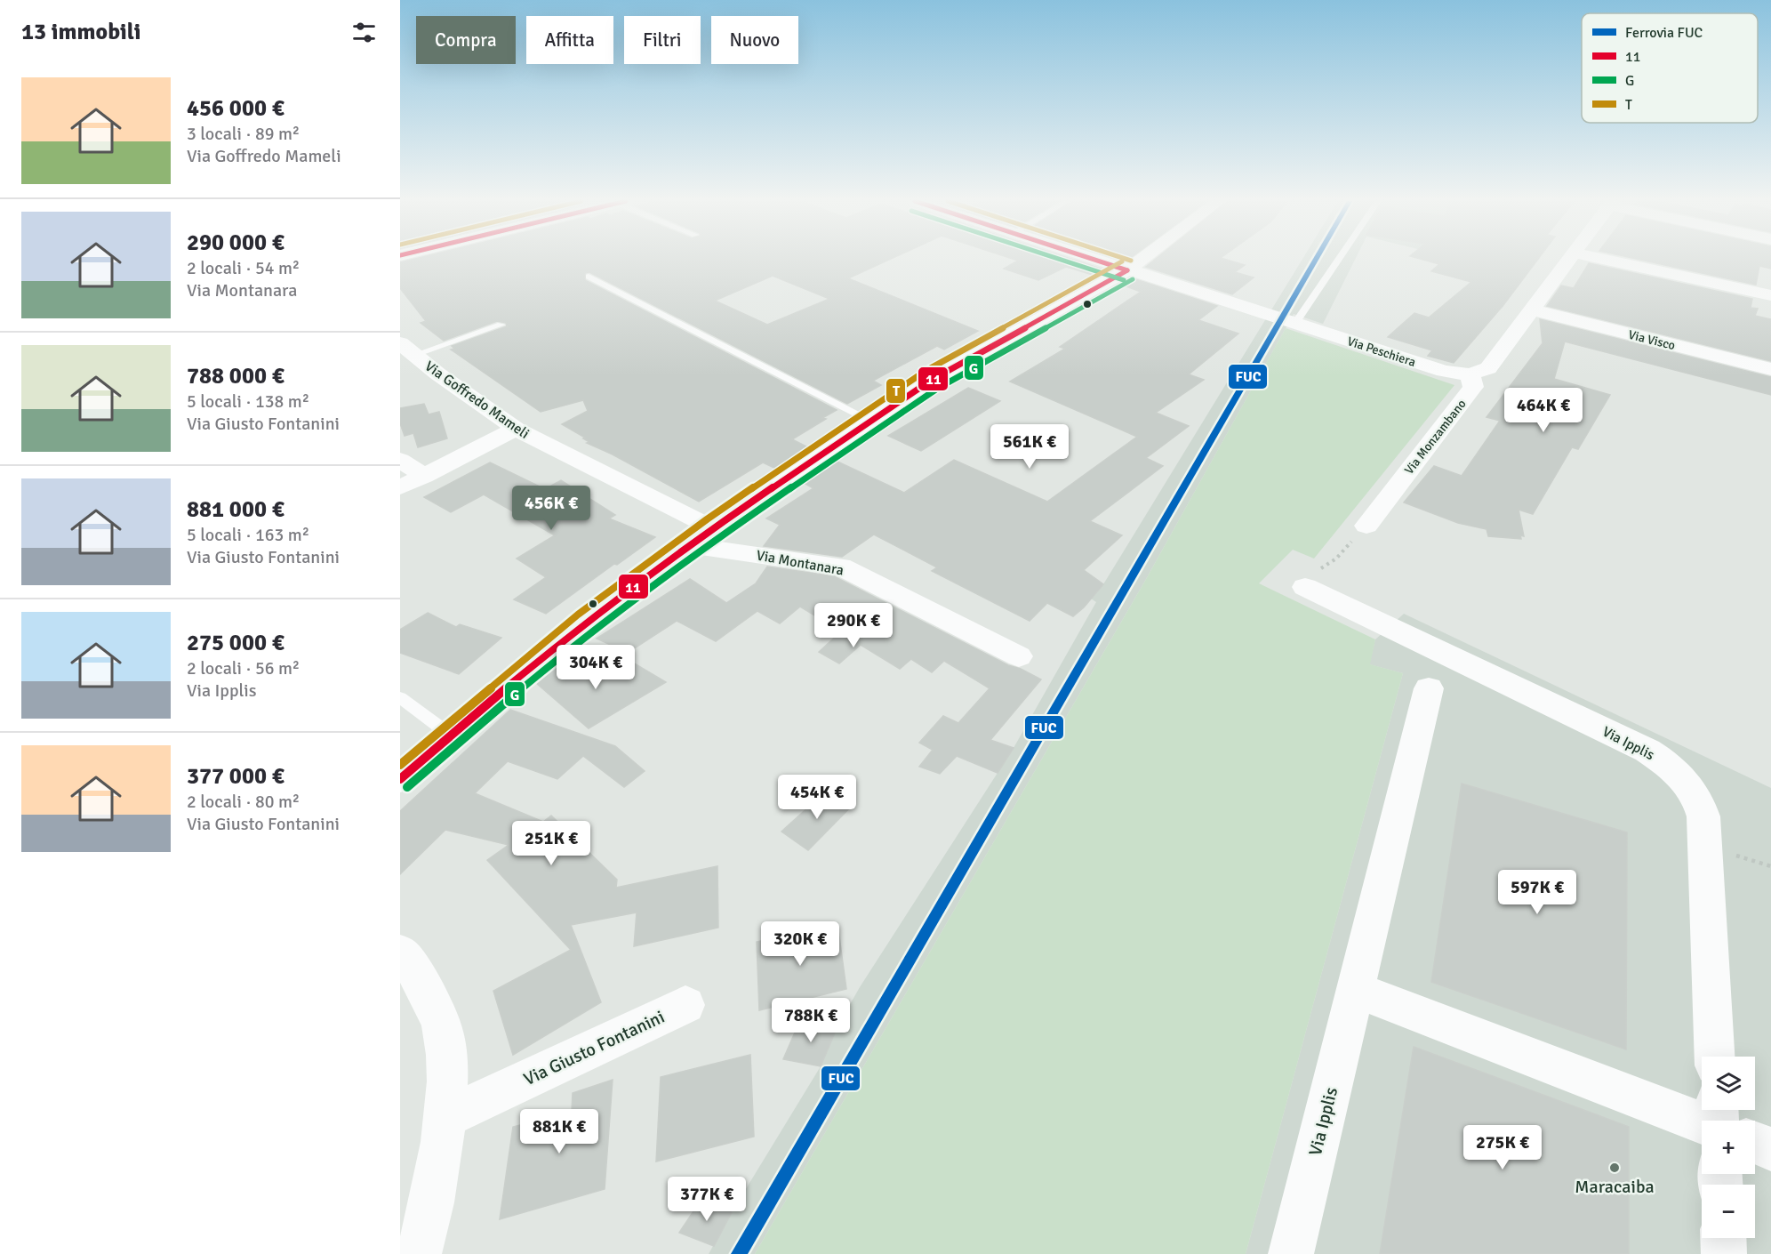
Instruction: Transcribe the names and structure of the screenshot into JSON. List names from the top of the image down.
{
  "streets": {
    "street": [
      "Via Visco",
      "Via Peschiera",
      "Via Goffredo Mameli",
      "Via Monzambano",
      "Via Montanara",
      "Via Ipplis",
      "Via Giusto Fontanini"
    ]
  },
  "crossings": [
    ["Via Peschiera", "Via Monzambano"]
  ],
  "places": ["Maracaiba"],
  "lines": [
    "rail line FUC",
    "transit line 11",
    "transit line G",
    "transit line T"
  ],
  "legend": [
    "Ferrovia FUC",
    "11",
    "G",
    "T"
  ],
  "page": {
    "heading": "13 immobili",
    "chip": [
      "Compra",
      "Affitta",
      "Filtri",
      "Nuovo"
    ],
    "list": [
      {
        "name": "456 000 €",
        "note": "3 locali · 89 m² · Via Goffredo Mameli"
      },
      {
        "name": "290 000 €",
        "note": "2 locali · 54 m² · Via Montanara"
      },
      {
        "name": "788 000 €",
        "note": "5 locali · 138 m² · Via Giusto Fontanini"
      },
      {
        "name": "881 000 €",
        "note": "5 locali · 163 m² · Via Giusto Fontanini"
      },
      {
        "name": "275 000 €",
        "note": "2 locali · 56 m² · Via Ipplis"
      },
      {
        "name": "377 000 €",
        "note": "2 locali · 80 m² · Via Giusto Fontanini"
      }
    ],
    "price": [
      "464K €",
      "561K €",
      "456K €",
      "290K €",
      "304K €",
      "454K €",
      "251K €",
      "597K €",
      "320K €",
      "788K €",
      "881K €",
      "275K €",
      "377K €"
    ],
    "map_buttons": ["+", "−"]
  }
}
